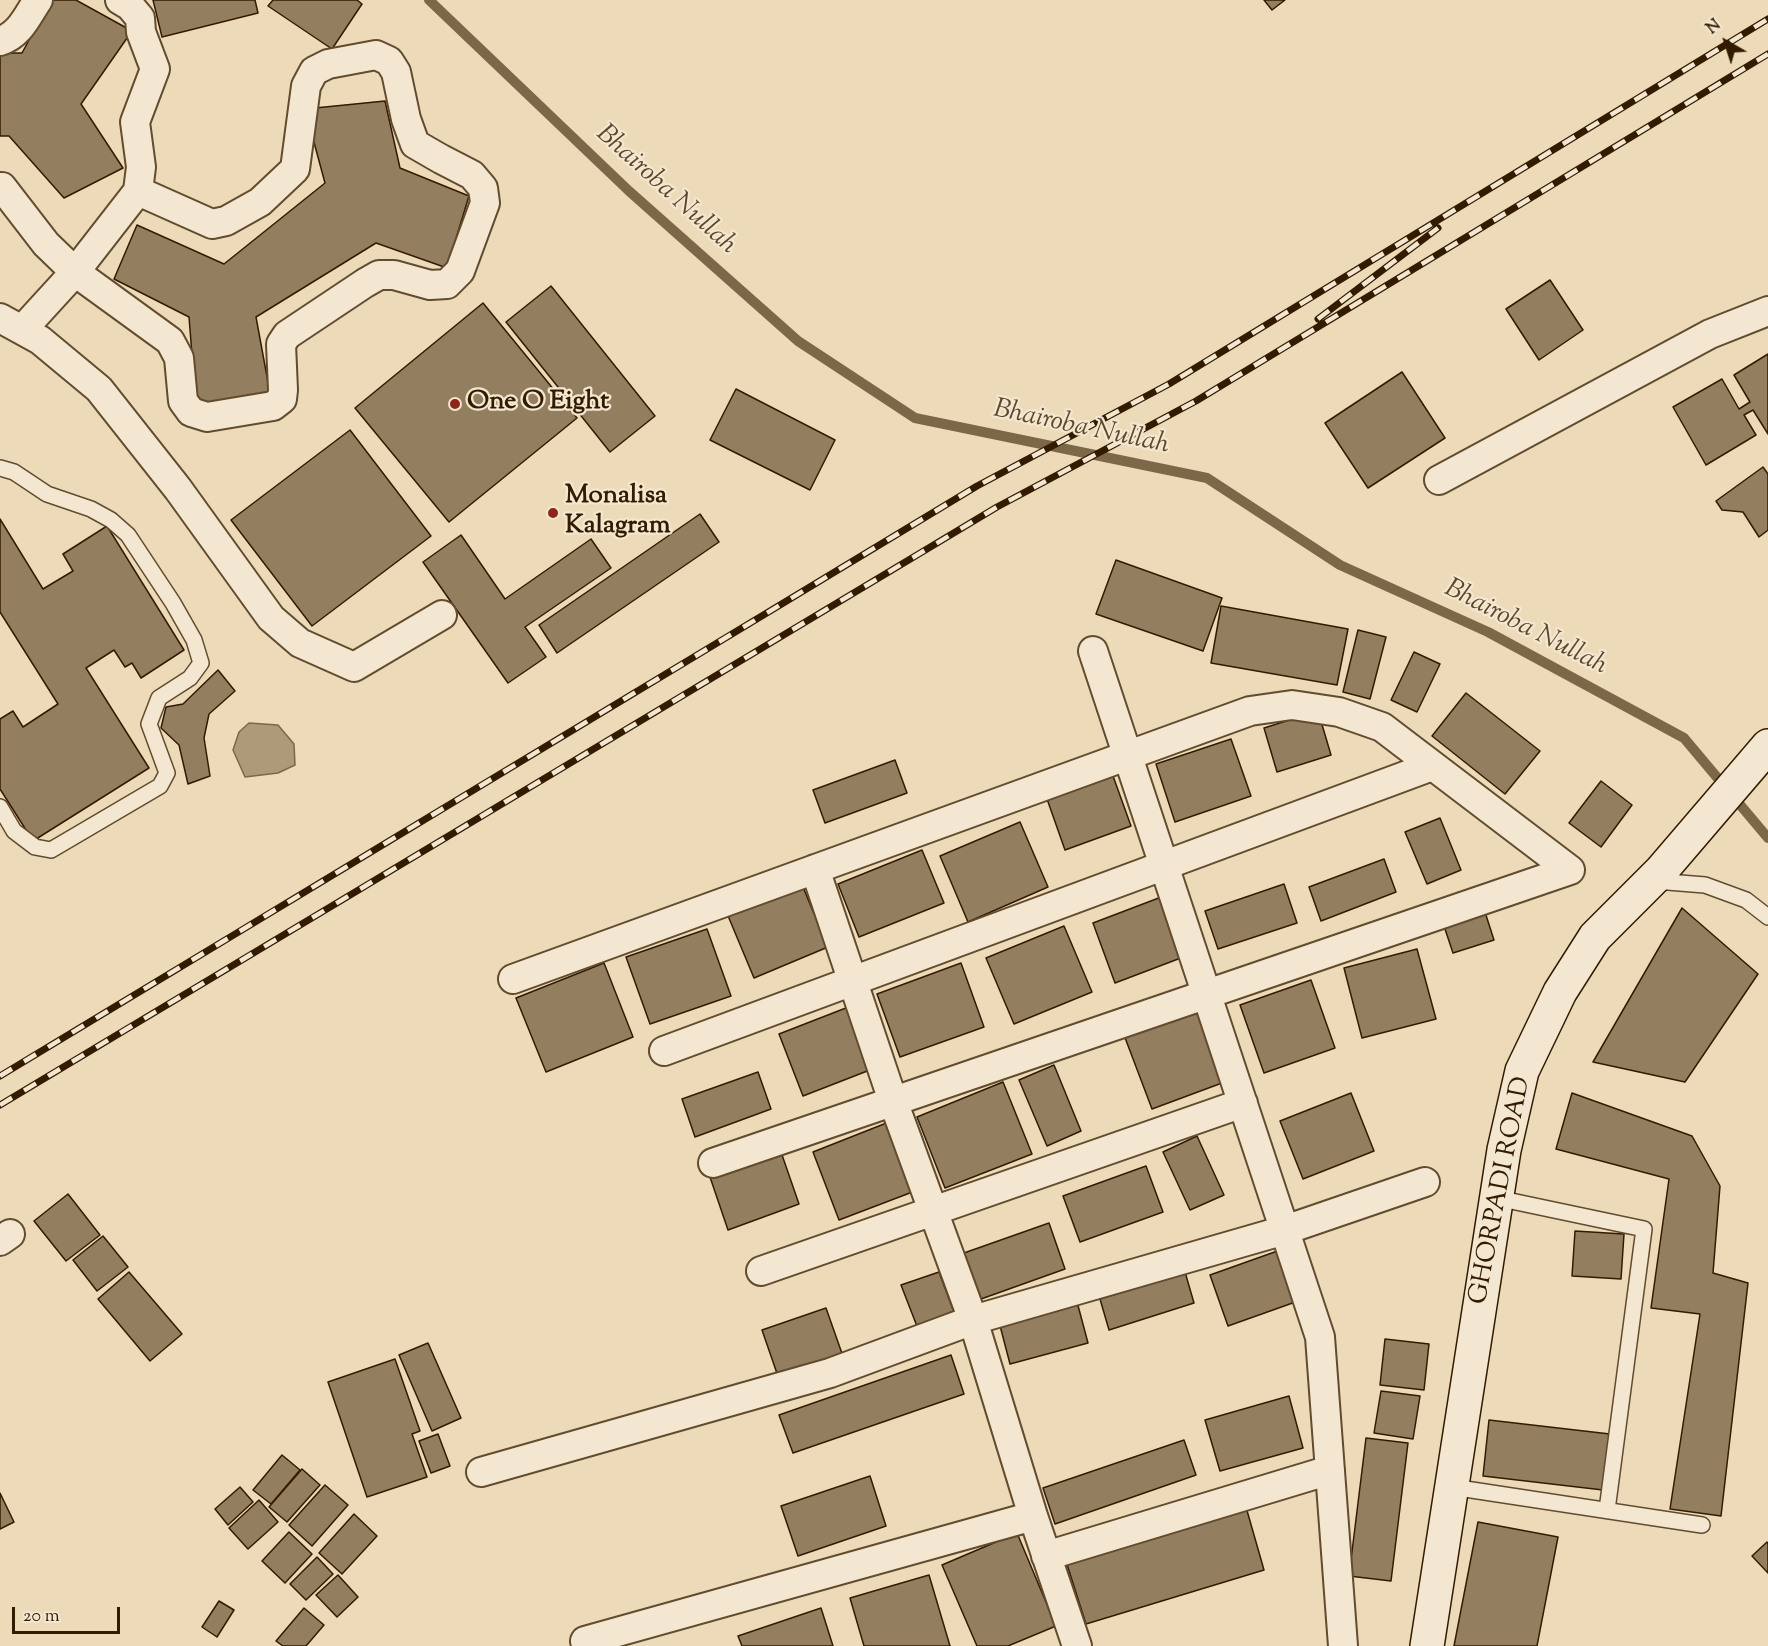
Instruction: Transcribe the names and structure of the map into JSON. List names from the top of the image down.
{
  "streets": {
    "main road": ["GHORPADI ROAD"]
  },
  "water": ["Bhairoba Nullah"],
  "places": ["One O Eight", "Monalisa Kalagram"],
  "scale_bar": "20 m",
  "north": "top left"
}
